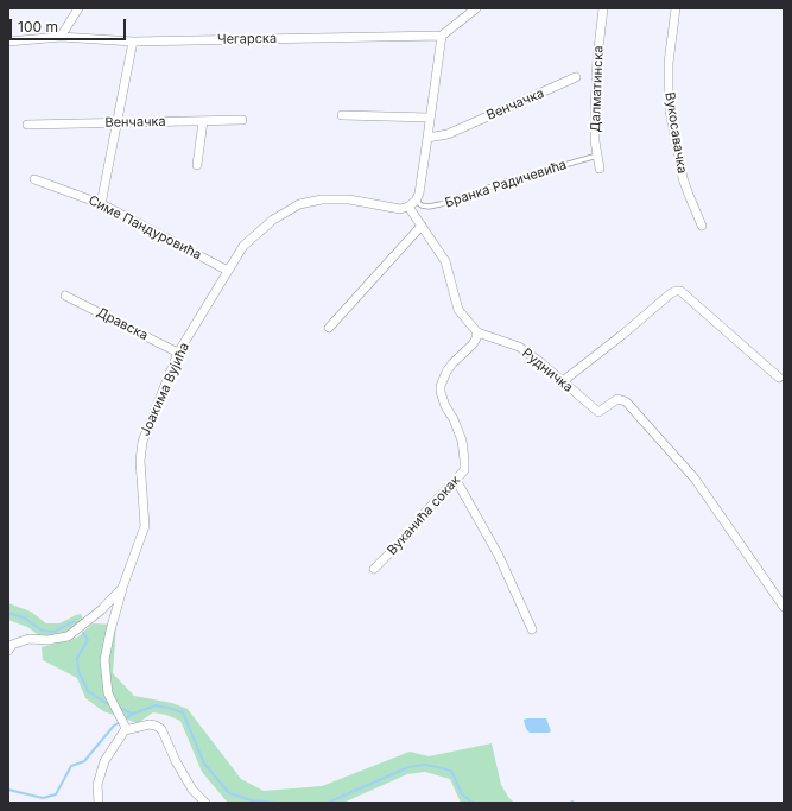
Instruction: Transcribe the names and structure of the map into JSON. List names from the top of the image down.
{
  "streets": {
    "street": [
      "Чегарска",
      "Далматинска",
      "Венчачка",
      "Вукосавачка",
      "Симе Пандуровића",
      "Дравска",
      "Рудничка",
      "Јоакима Вујића",
      "Вуканића сокак"
    ],
    "lane": ["Бранка Радичевића"]
  },
  "crossings": [
    ["Далматинска", "Бранка Радичевића"],
    ["Симе Пандуровића", "Јоакима Вујића"],
    ["Дравска", "Јоакима Вујића"],
    ["Рудничка", "Вуканића сокак"]
  ],
  "scale_bar": "100 m"
}
